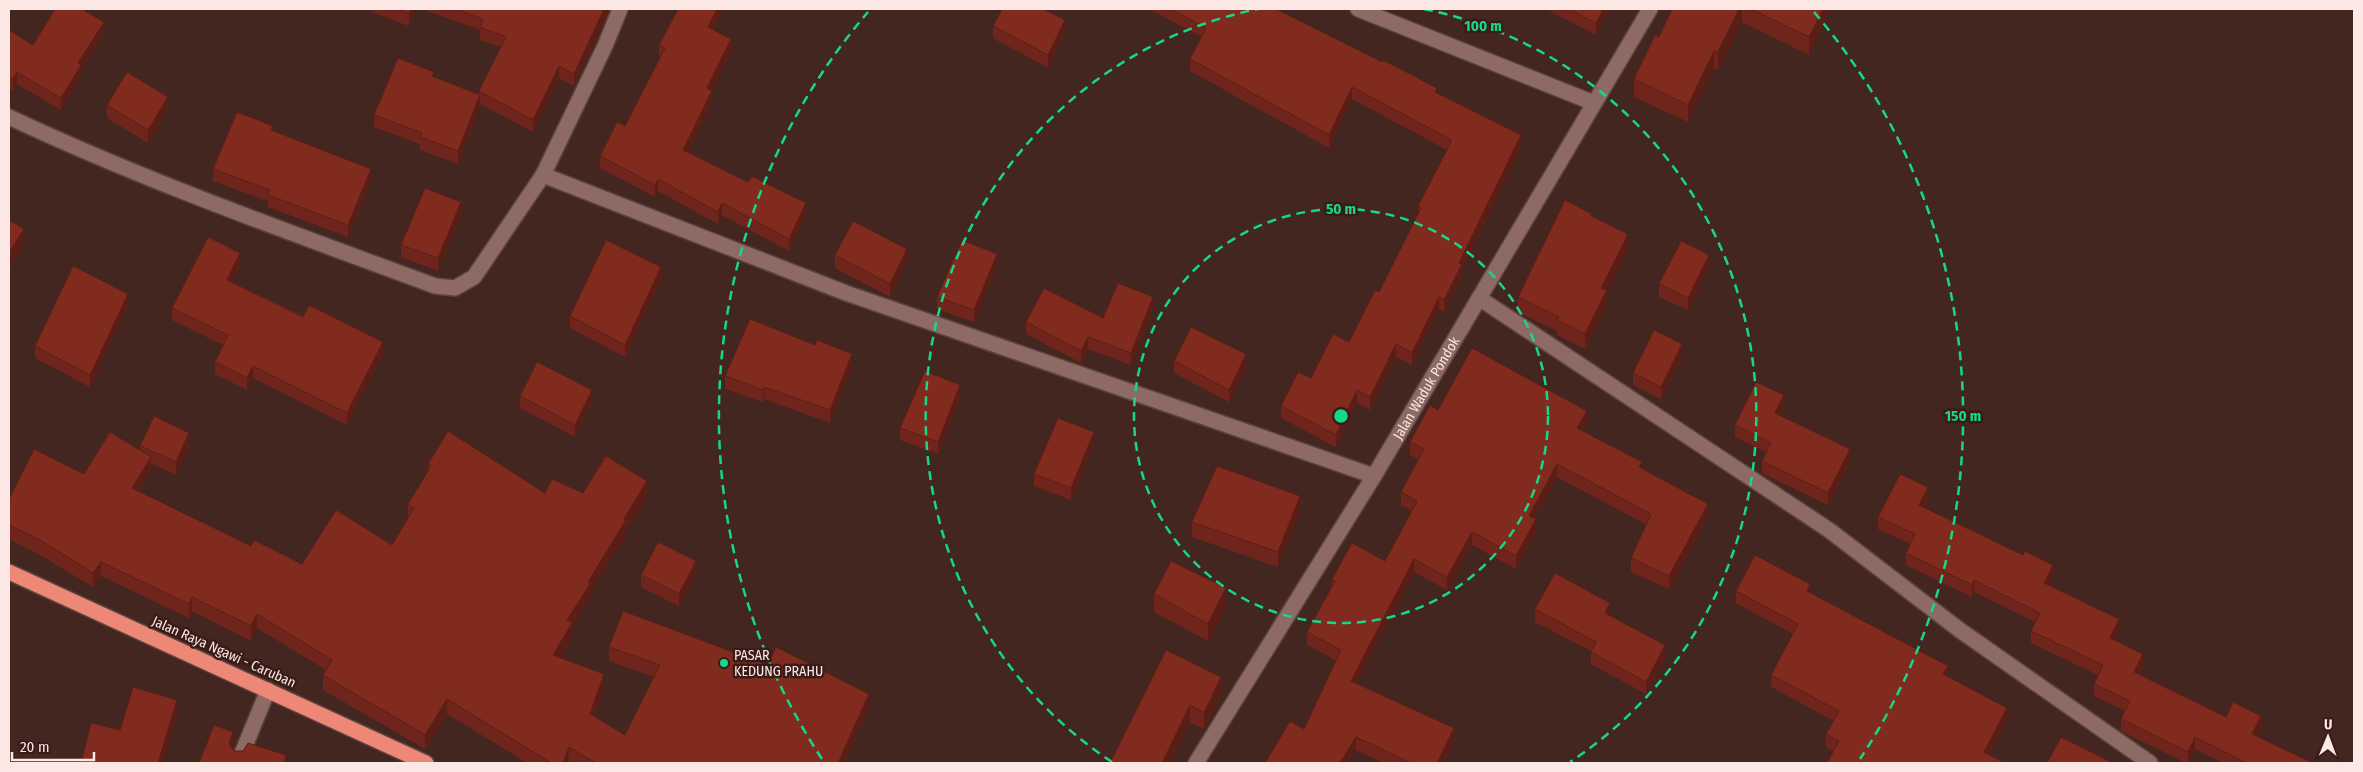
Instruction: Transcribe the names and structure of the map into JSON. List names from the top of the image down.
{
  "streets": {
    "highway": ["Jalan Raya Ngawi - Caruban"],
    "street": ["Jalan Waduk Pondok"]
  },
  "places": ["PASAR KEDUNG PRAHU"],
  "scale_bar": "20 m",
  "north": "top",
  "rings": ["100 m", "50 m", "150 m"]
}
